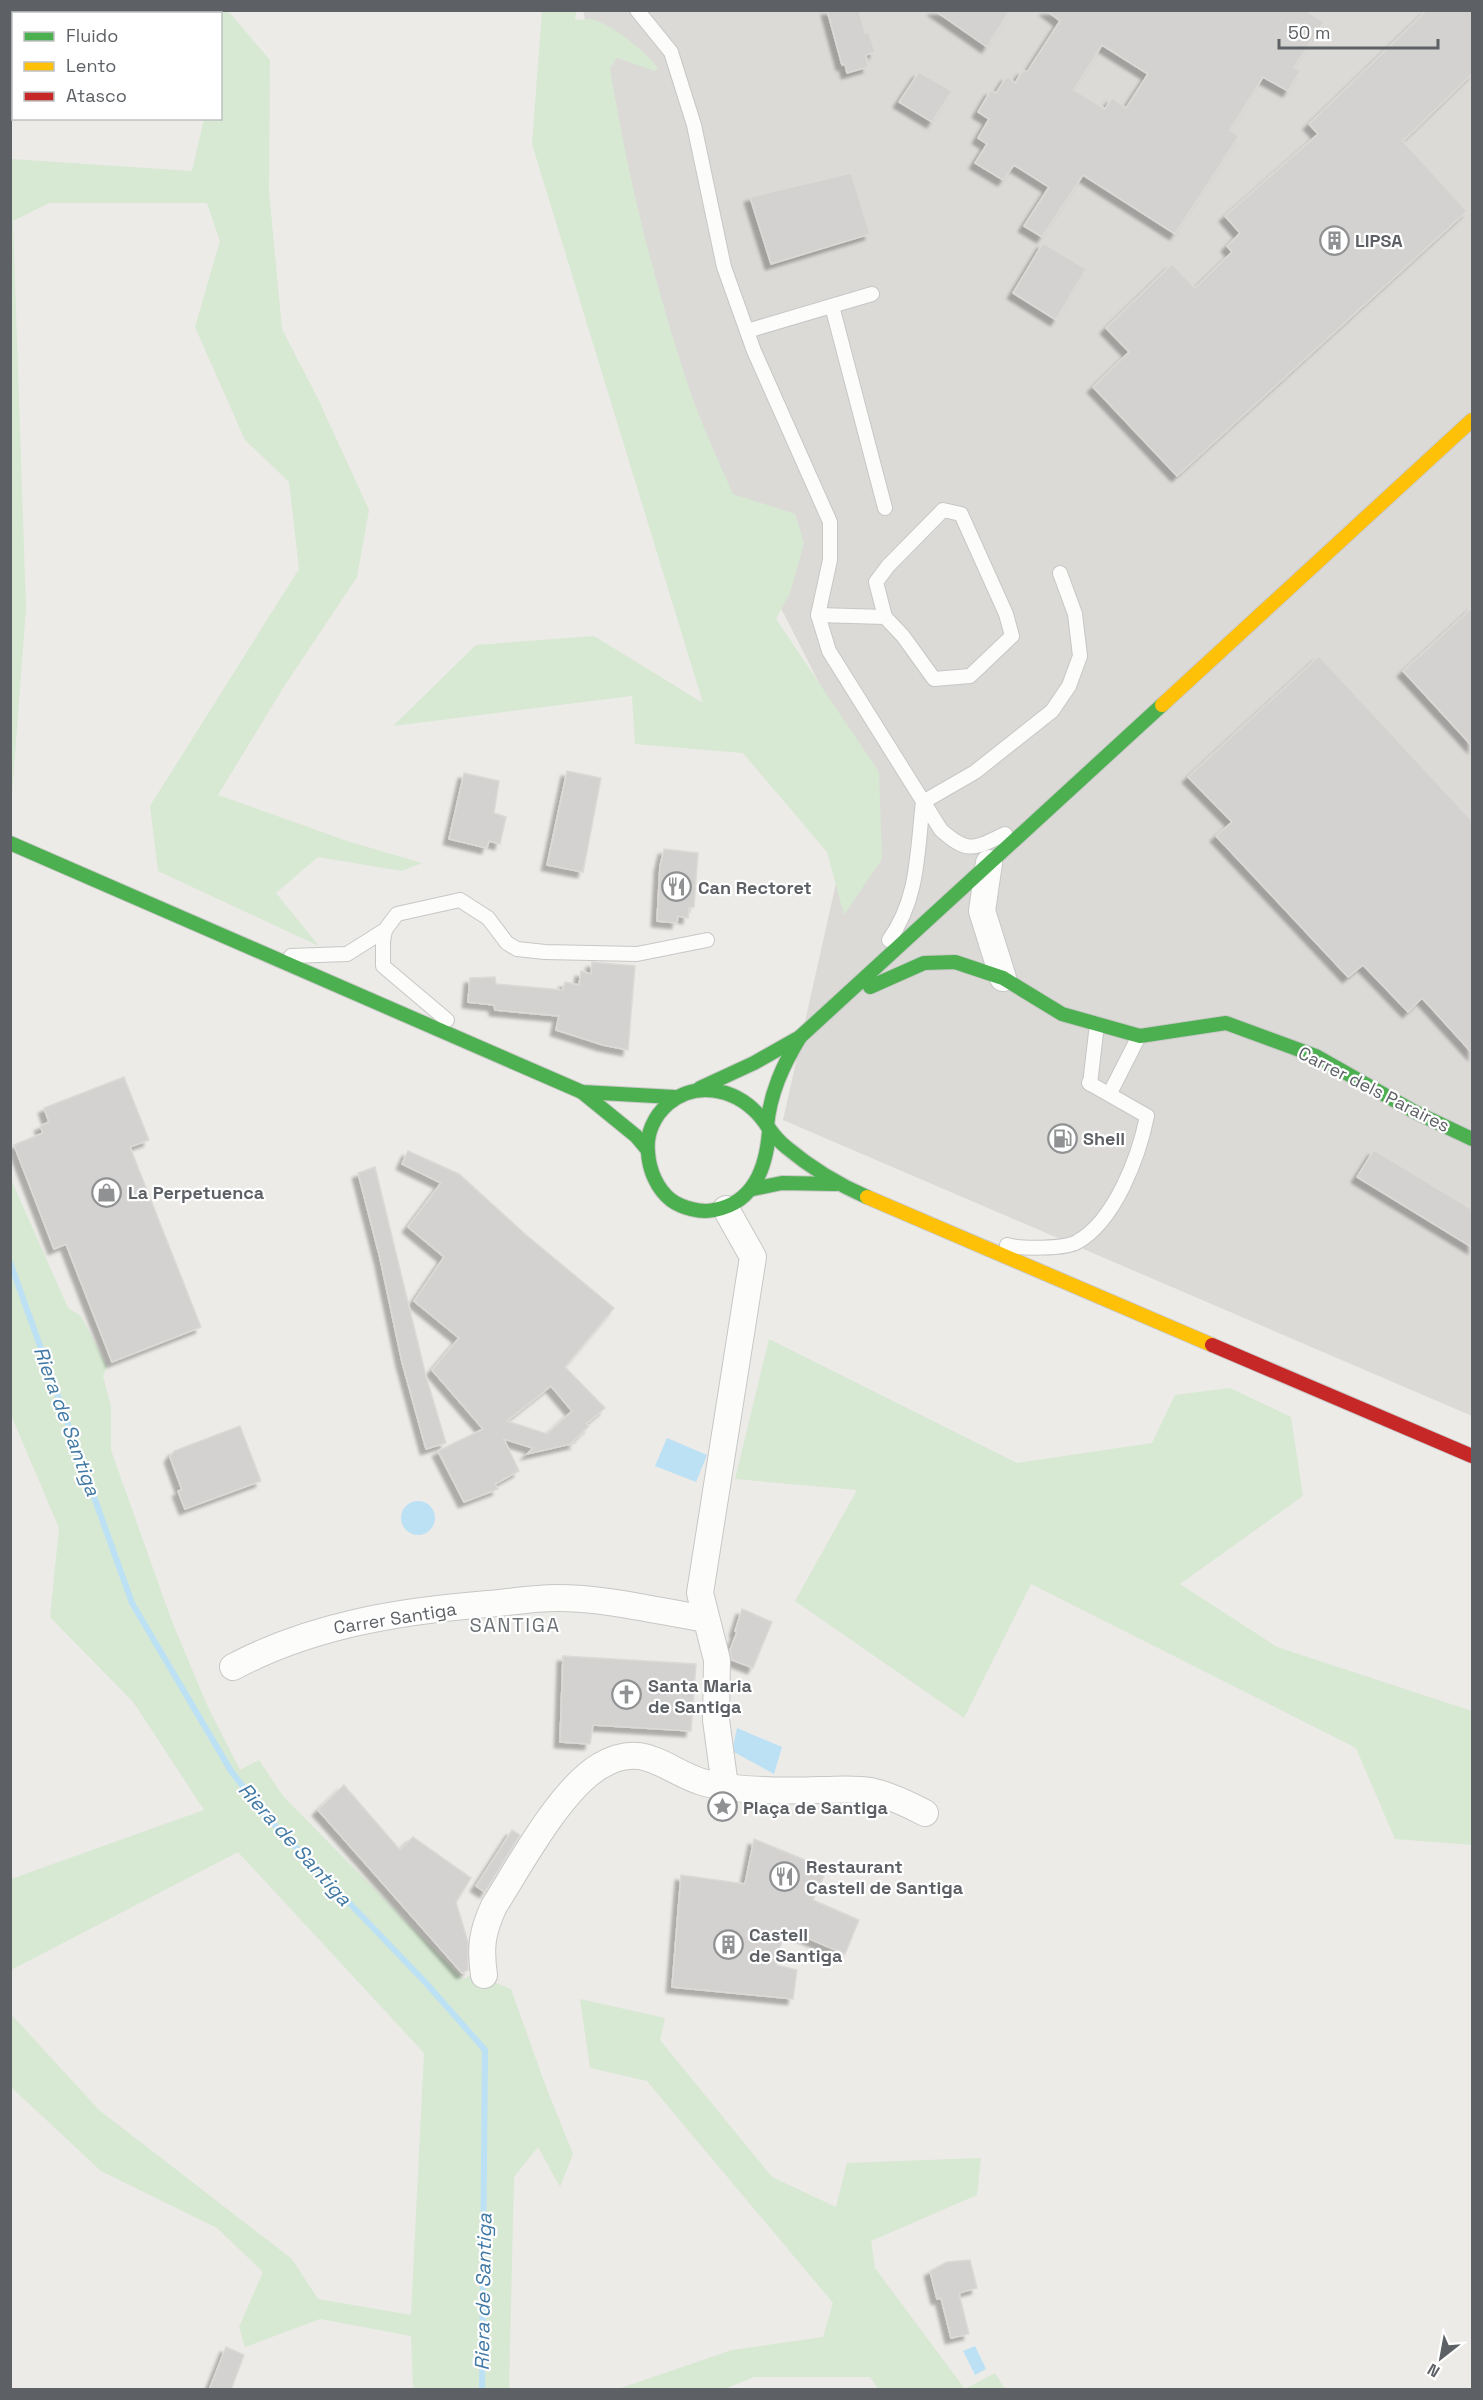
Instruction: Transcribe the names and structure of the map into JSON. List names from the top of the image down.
{
  "streets": {
    "main road": ["Carrer dels Paraires"],
    "street": ["Carrer Santiga"]
  },
  "districts": ["SANTIGA"],
  "water": ["Riera de Santiga"],
  "places": {
    "building": ["LIPSA", "Castell de Santiga"],
    "restaurant": ["Can Rectoret", "Restaurant Castell de Santiga"],
    "fuel station": ["Shell"],
    "shop": ["La Perpetuenca"],
    "church": ["Santa Maria de Santiga"],
    "place": ["Plaça de Santiga"]
  },
  "legend": ["Fluido", "Lento", "Atasco"],
  "scale_bar": "50 m",
  "north": "bottom left"
}
